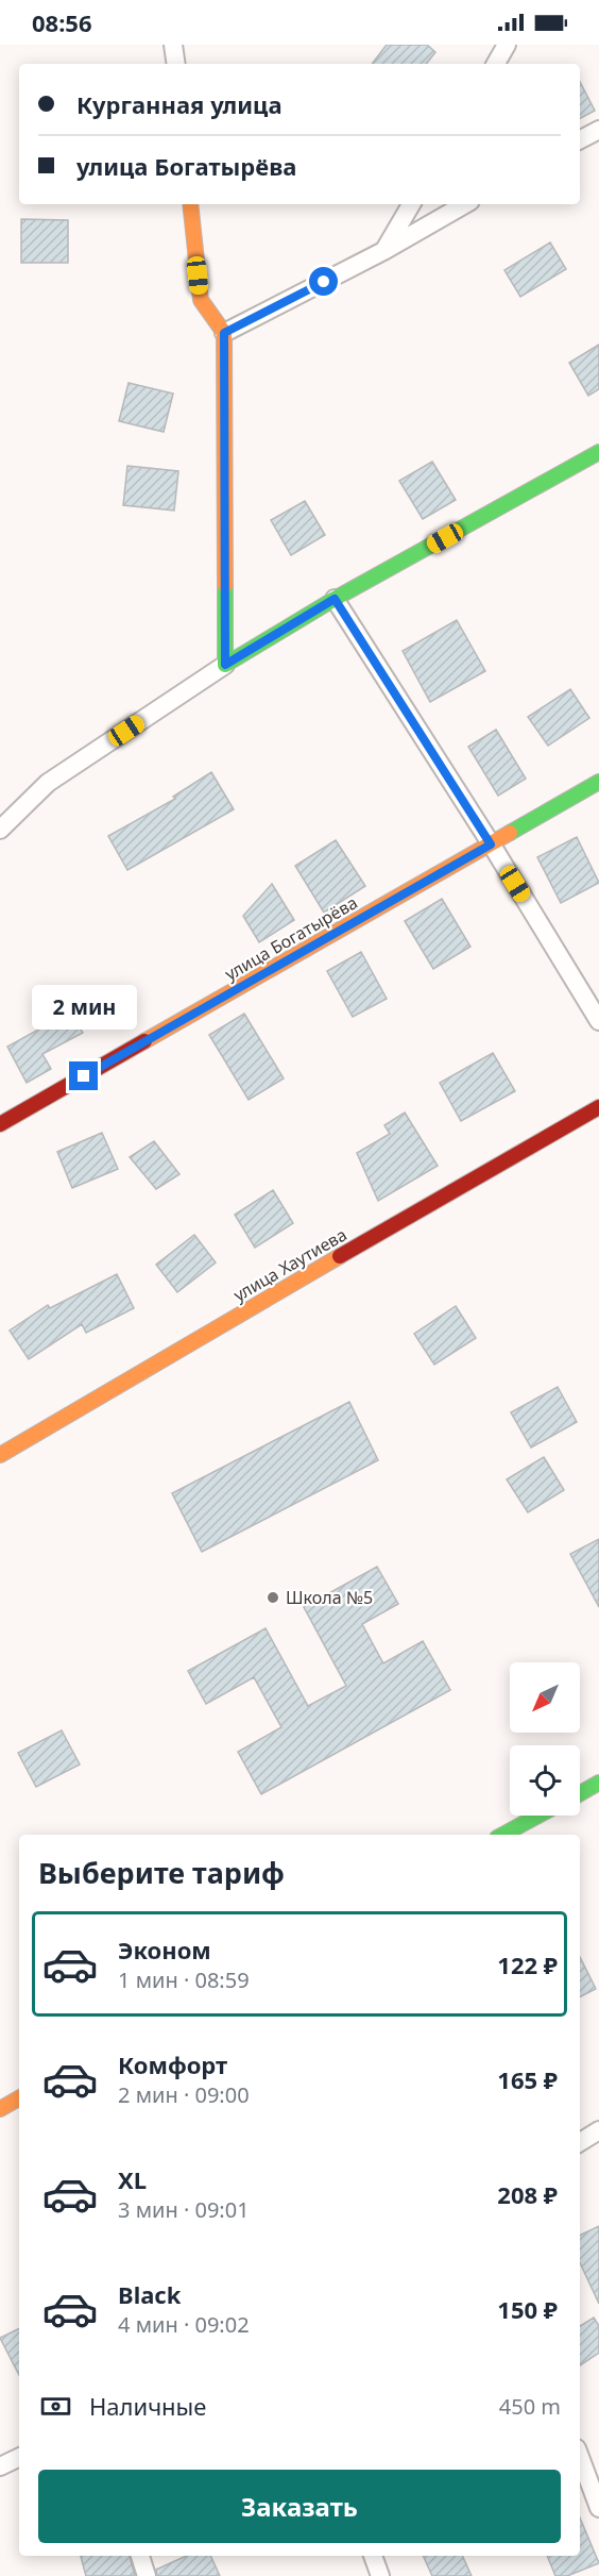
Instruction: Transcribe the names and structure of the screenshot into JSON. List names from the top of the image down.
{
  "streets": {
    "street": ["улица Богатырёва", "улица Хаутиева"]
  },
  "places": ["Школа №5"],
  "north": "bottom left",
  "page": {
    "status": "08:56",
    "banner": ["Курганная улица", "улица Богатырёва"],
    "bubble": "2 мин",
    "heading": "Выберите тариф",
    "list": [
      {
        "name": "Эконом",
        "note": "1 мин · 08:59",
        "value": "122 ₽"
      },
      {
        "name": "Комфорт",
        "note": "2 мин · 09:00",
        "value": "165 ₽"
      },
      {
        "name": "XL",
        "note": "3 мин · 09:01",
        "value": "208 ₽"
      },
      {
        "name": "Black",
        "note": "4 мин · 09:02",
        "value": "150 ₽"
      }
    ],
    "pay": ["Наличные", "450 m"],
    "buttons": "Заказать"
  }
}
